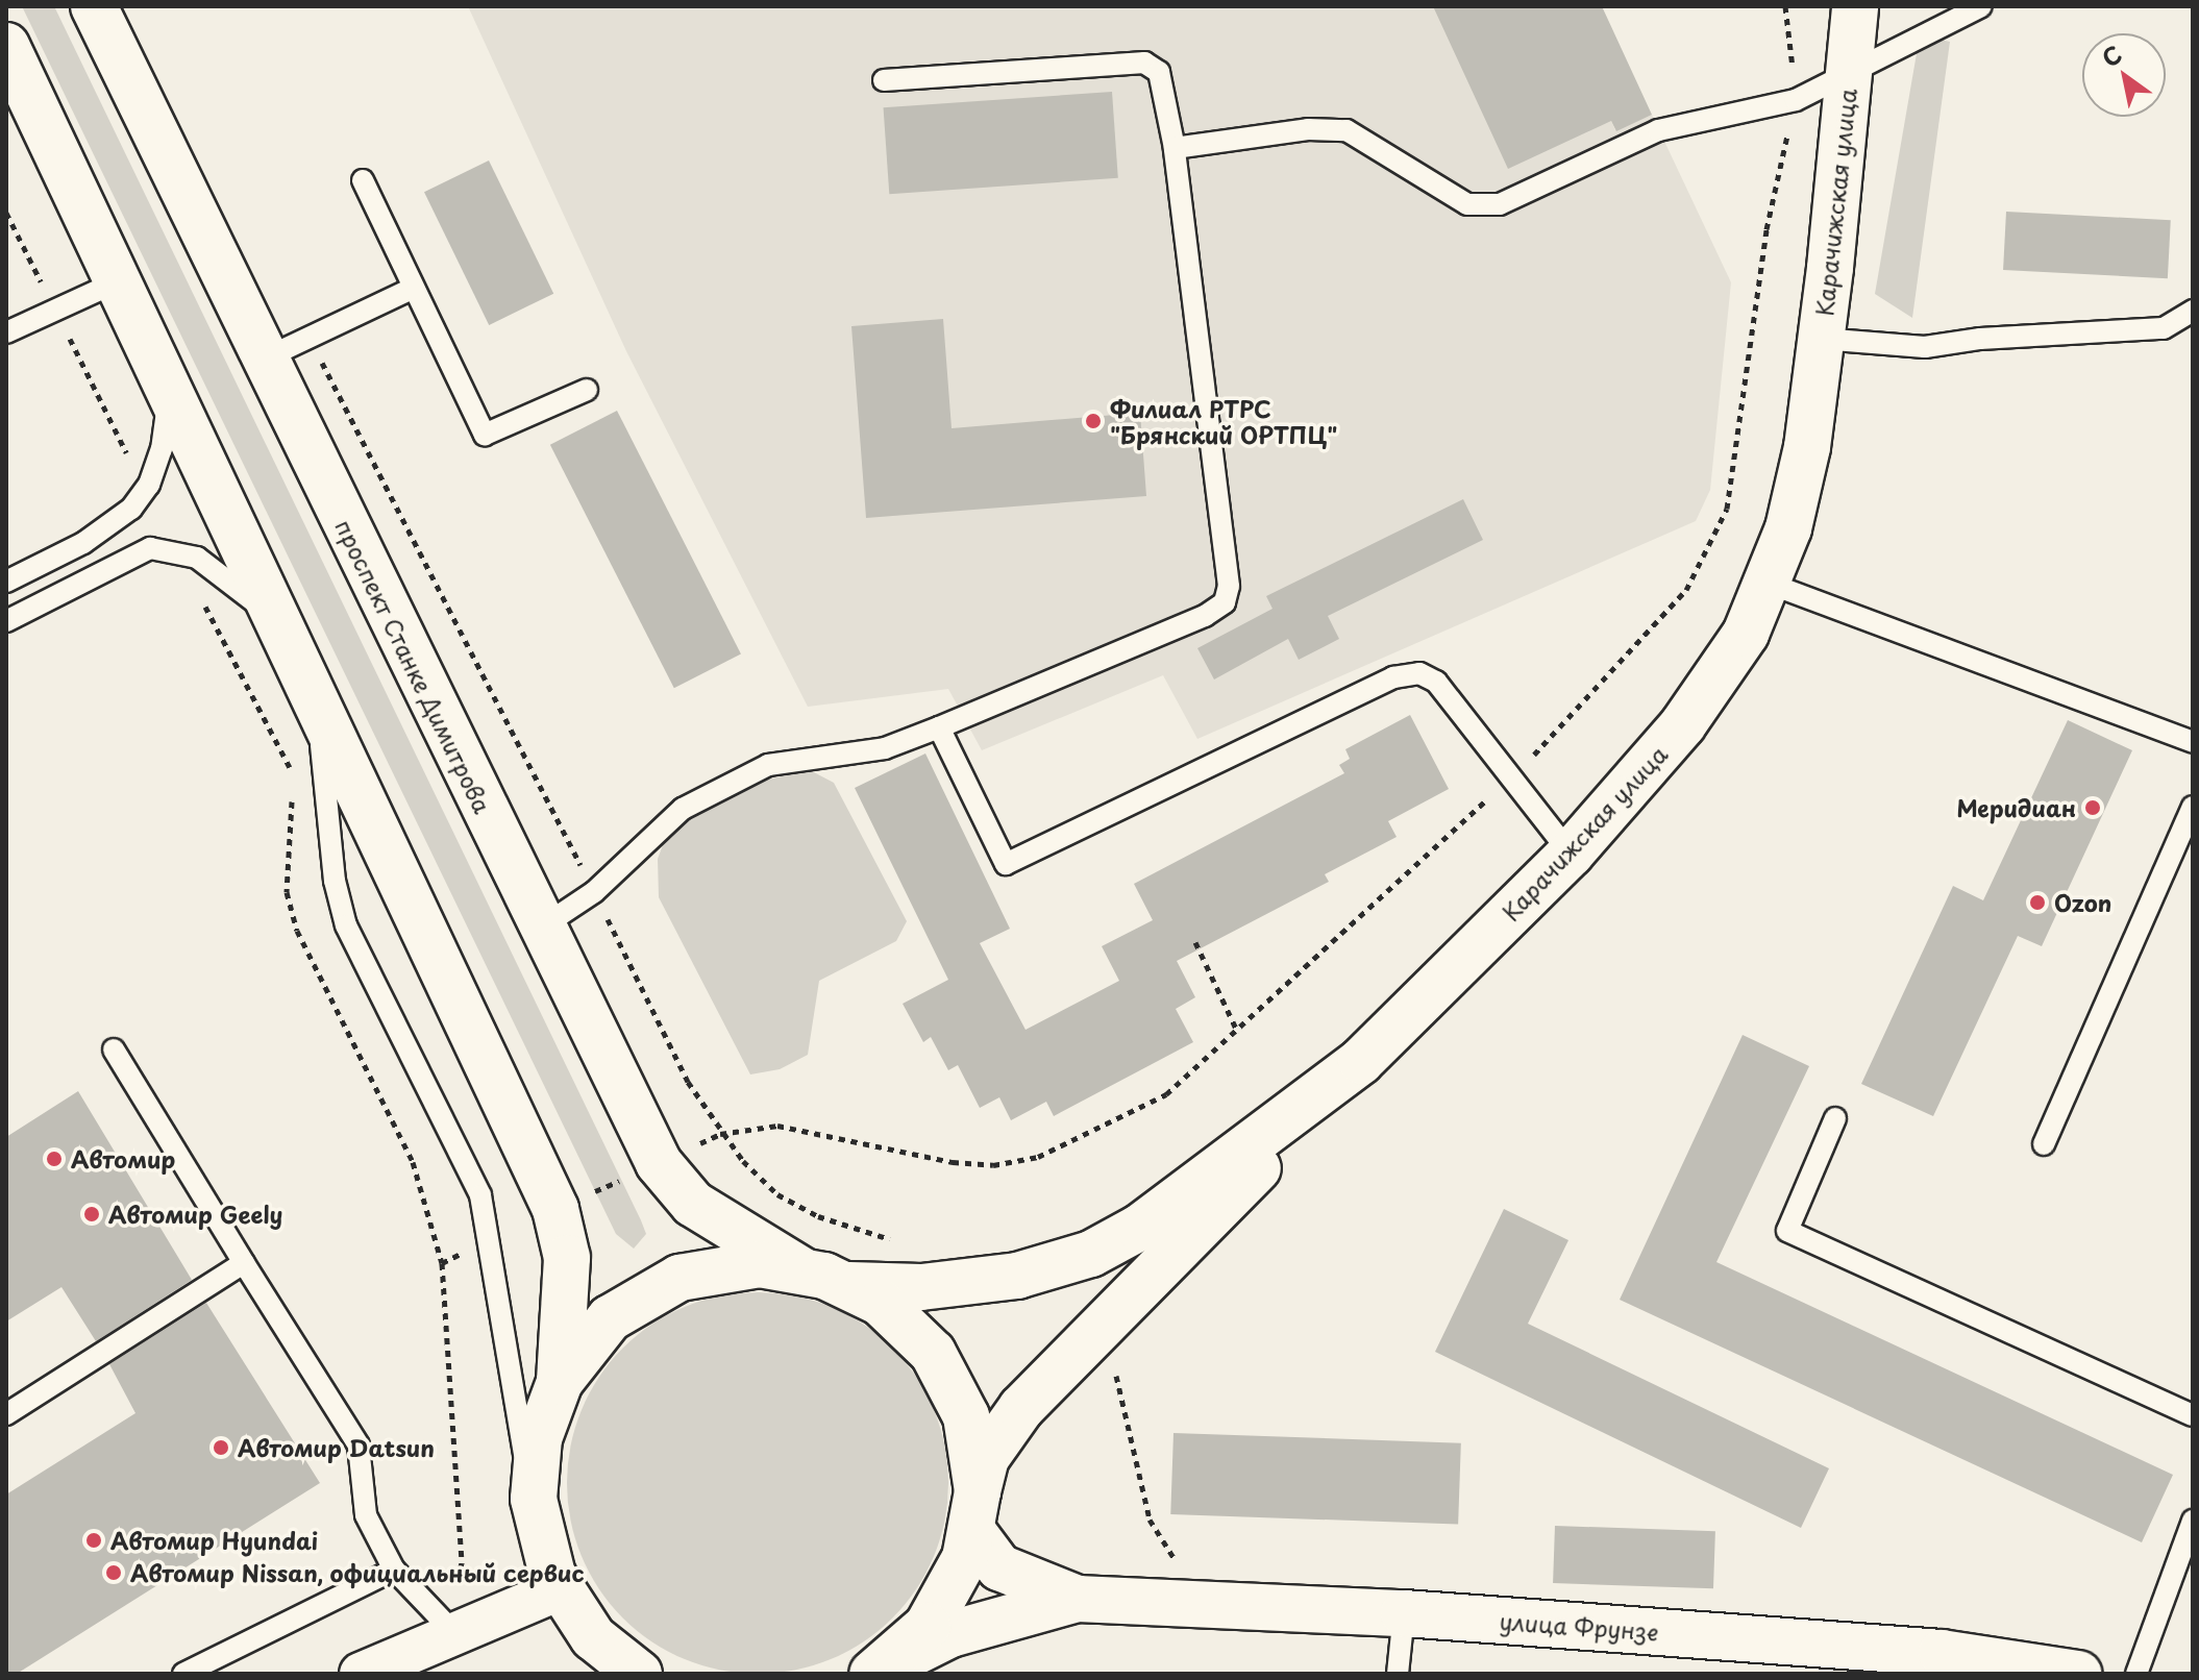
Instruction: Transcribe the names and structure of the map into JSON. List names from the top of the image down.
{
  "streets": {
    "main road": ["Карачижская улица", "проспект Станке Димитрова", "улица Фрунзе"]
  },
  "places": [
    "Филиал РТРС \"Брянский ОРТПЦ\"",
    "Меридиан",
    "Ozon",
    "Автомир",
    "Автомир Geely",
    "Автомир Datsun",
    "Автомир Hyundai",
    "Автомир Nissan, официальный сервис"
  ],
  "north": "top left"
}
